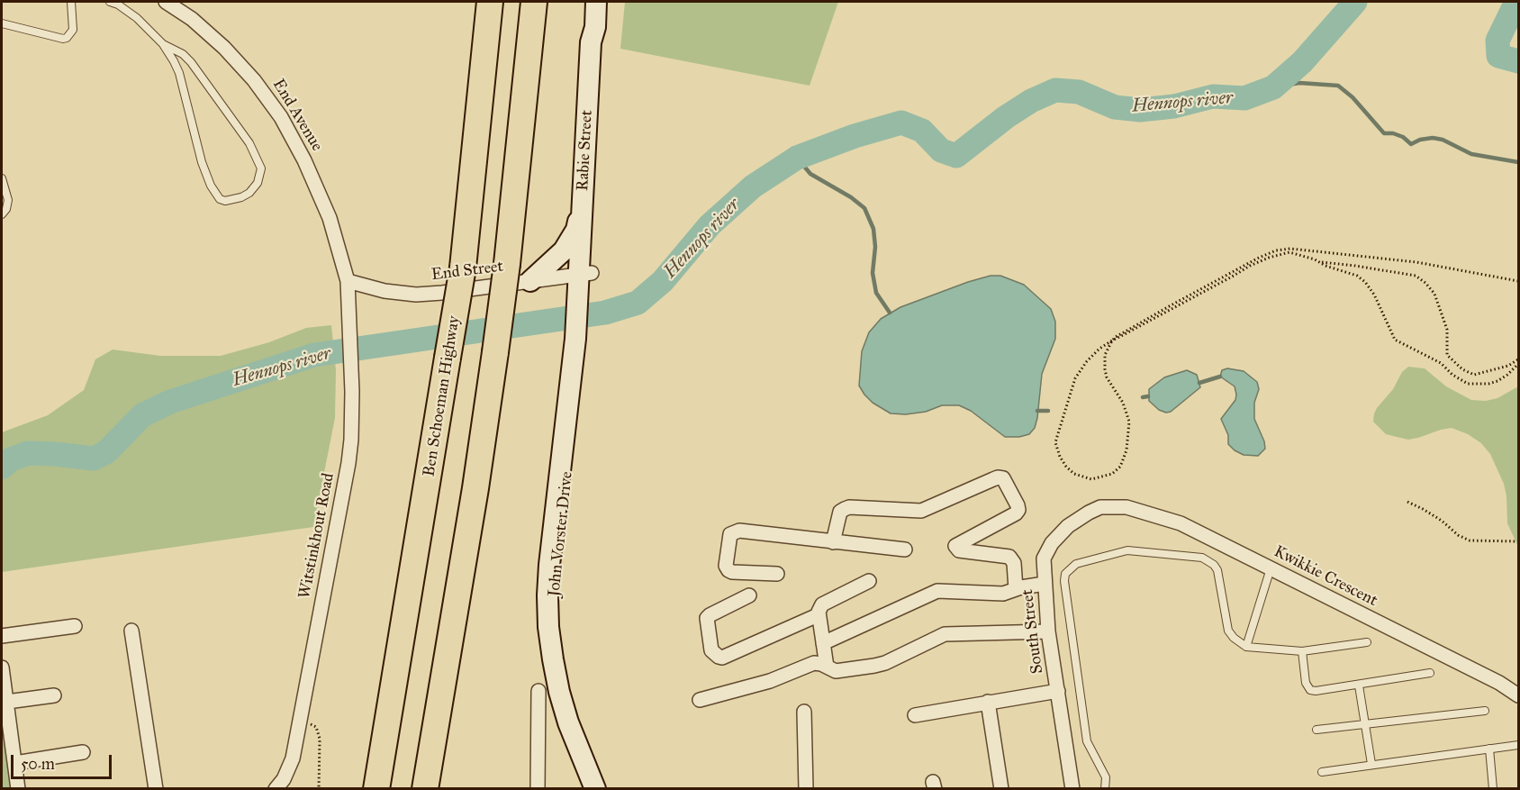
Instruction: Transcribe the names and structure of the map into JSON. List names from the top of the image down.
{
  "streets": {
    "highway": ["Ben Schoeman Highway"],
    "main road": ["Rabie Street", "John Vorster Drive"],
    "street": [
      "End Avenue",
      "End Street",
      "Witstinkhout Road",
      "Kwikkie Crescent",
      "South Street"
    ]
  },
  "crossings": [
    ["End Avenue", "End Street"],
    ["End Avenue", "Witstinkhout Road"],
    ["Rabie Street", "End Street"],
    ["Rabie Street", "John Vorster Drive"],
    ["End Street", "John Vorster Drive"],
    ["End Street", "Witstinkhout Road"],
    ["Kwikkie Crescent", "South Street"]
  ],
  "water": ["Hennops river"],
  "scale_bar": "50 m"
}
